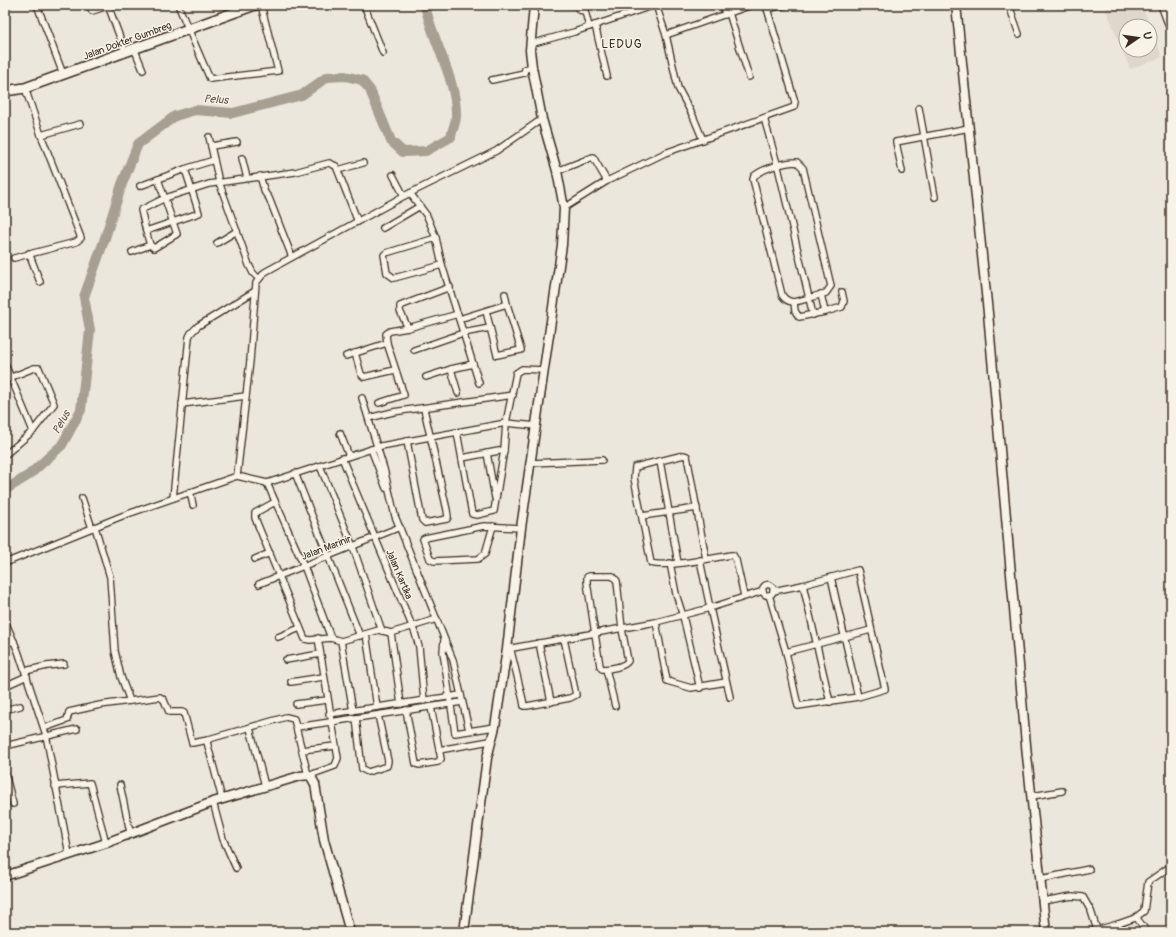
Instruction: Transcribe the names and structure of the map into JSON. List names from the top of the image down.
{
  "streets": {
    "main road": ["Jalan Dokter Gumbreg"],
    "street": ["Jalan Marinir", "Jalan Kartika"]
  },
  "crossings": [
    ["Jalan Marinir", "Jalan Kartika"]
  ],
  "districts": ["LEDUG"],
  "water": ["Pelus"],
  "north": "right"
}
